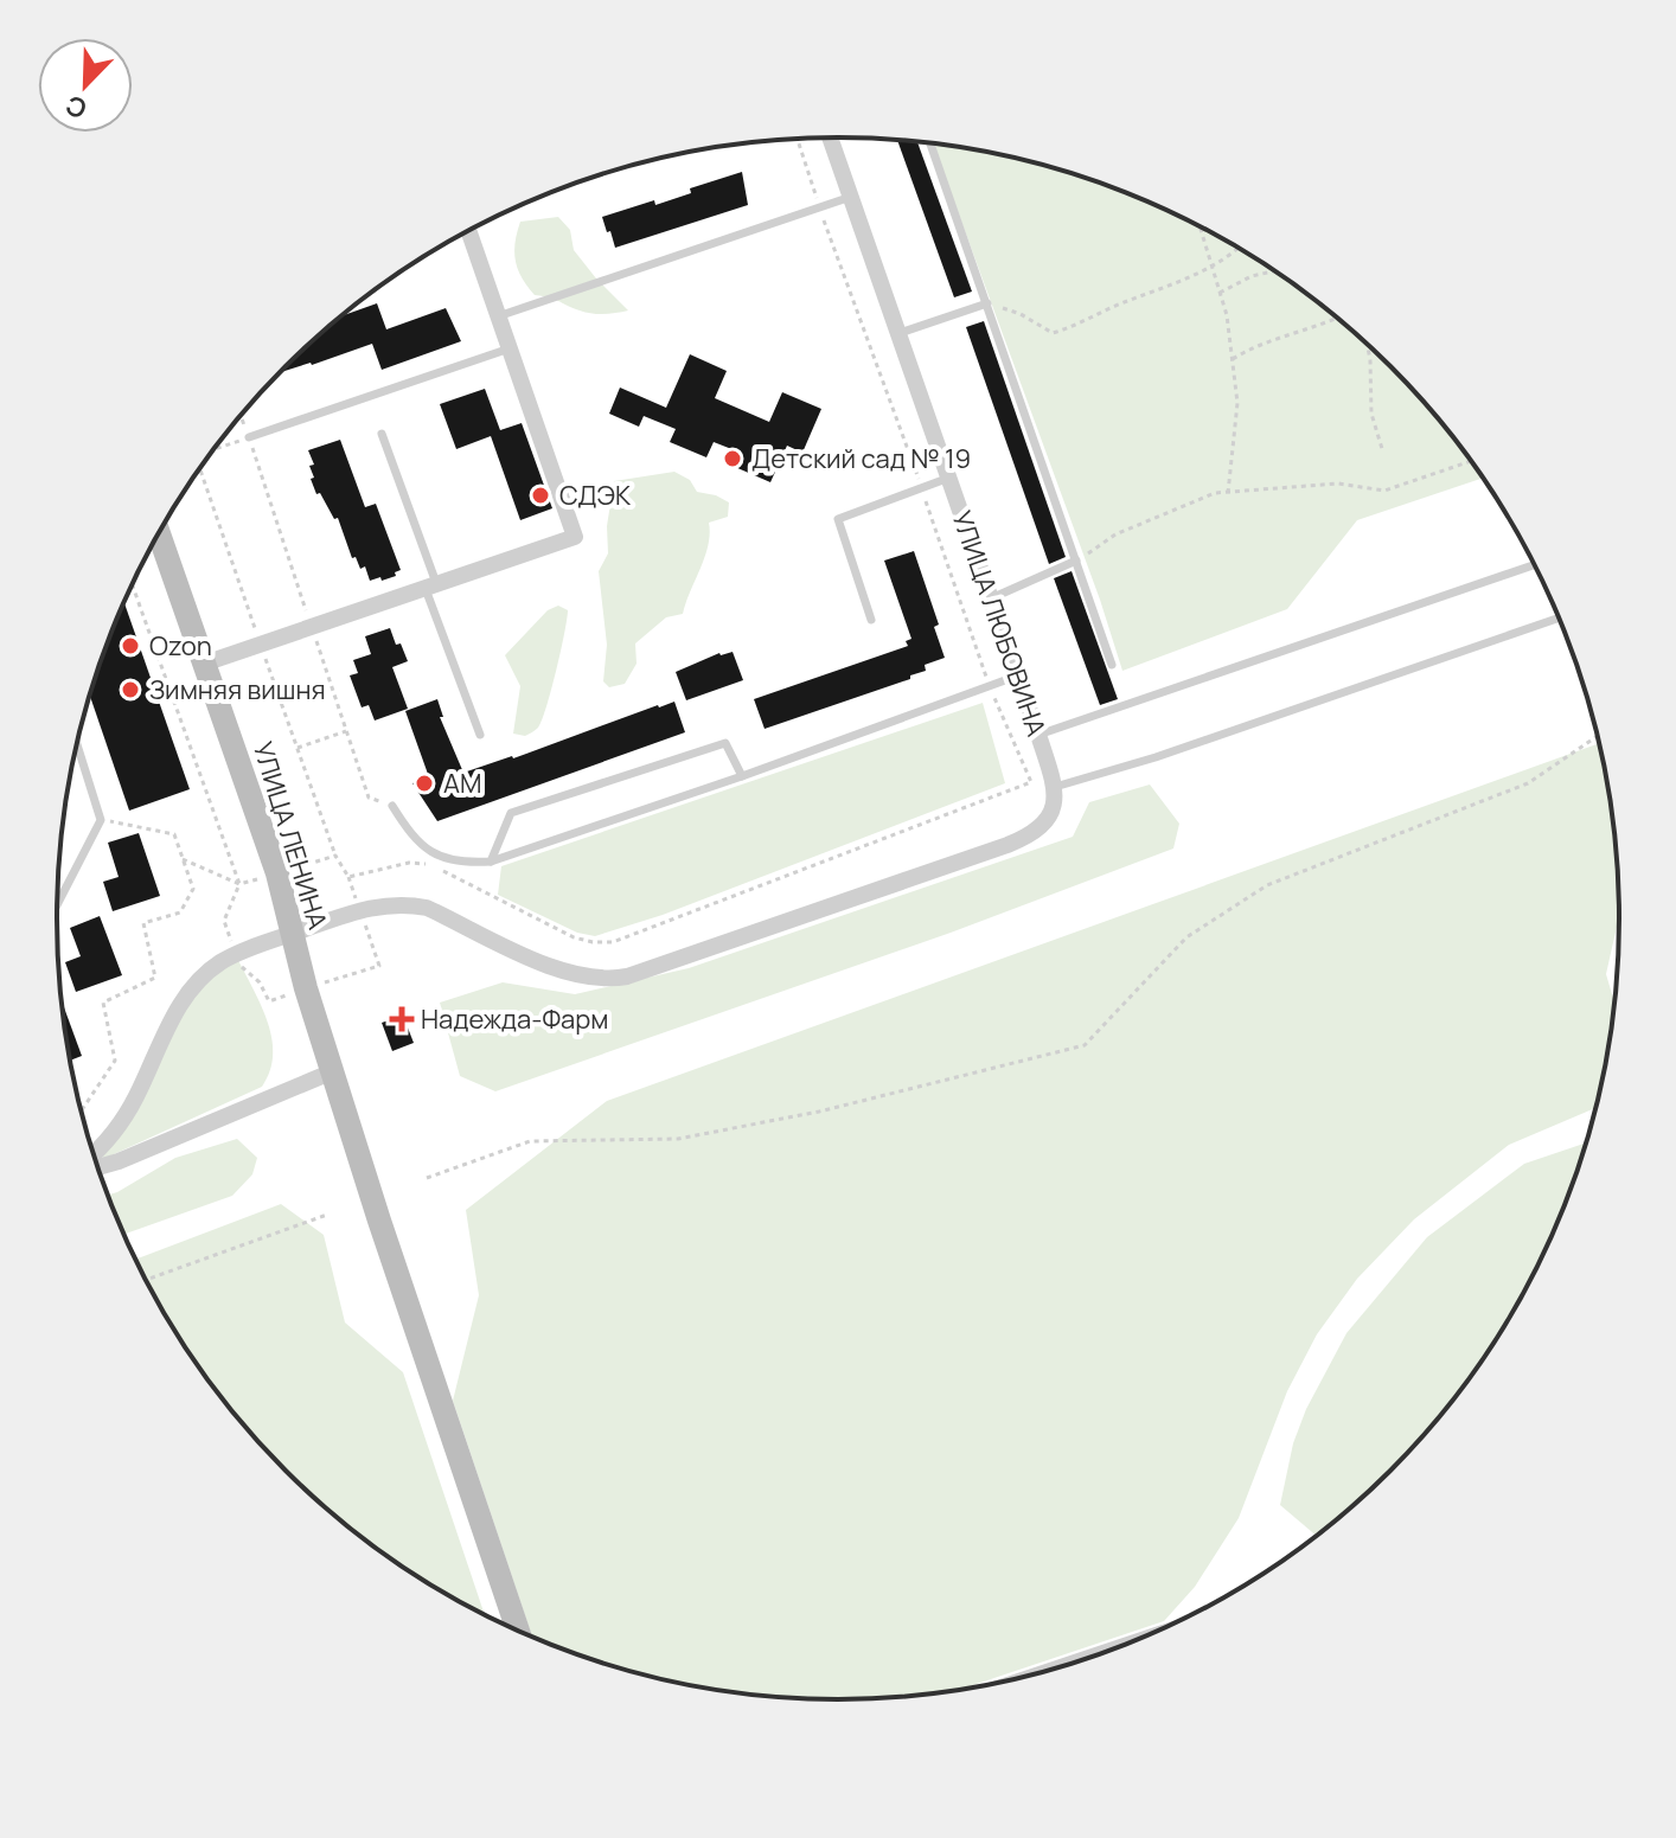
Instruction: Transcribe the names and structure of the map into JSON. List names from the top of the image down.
{
  "streets": {
    "main road": ["УЛИЦА ЛЕНИНА"],
    "street": ["УЛИЦА ЛЮБОВИНА"]
  },
  "places": {
    "other": [
      "Детский сад № 19",
      "СДЭК",
      "Ozon",
      "Зимняя вишня",
      "АМ"
    ],
    "health": ["Надежда-Фарм"]
  },
  "north": "bottom left"
}
